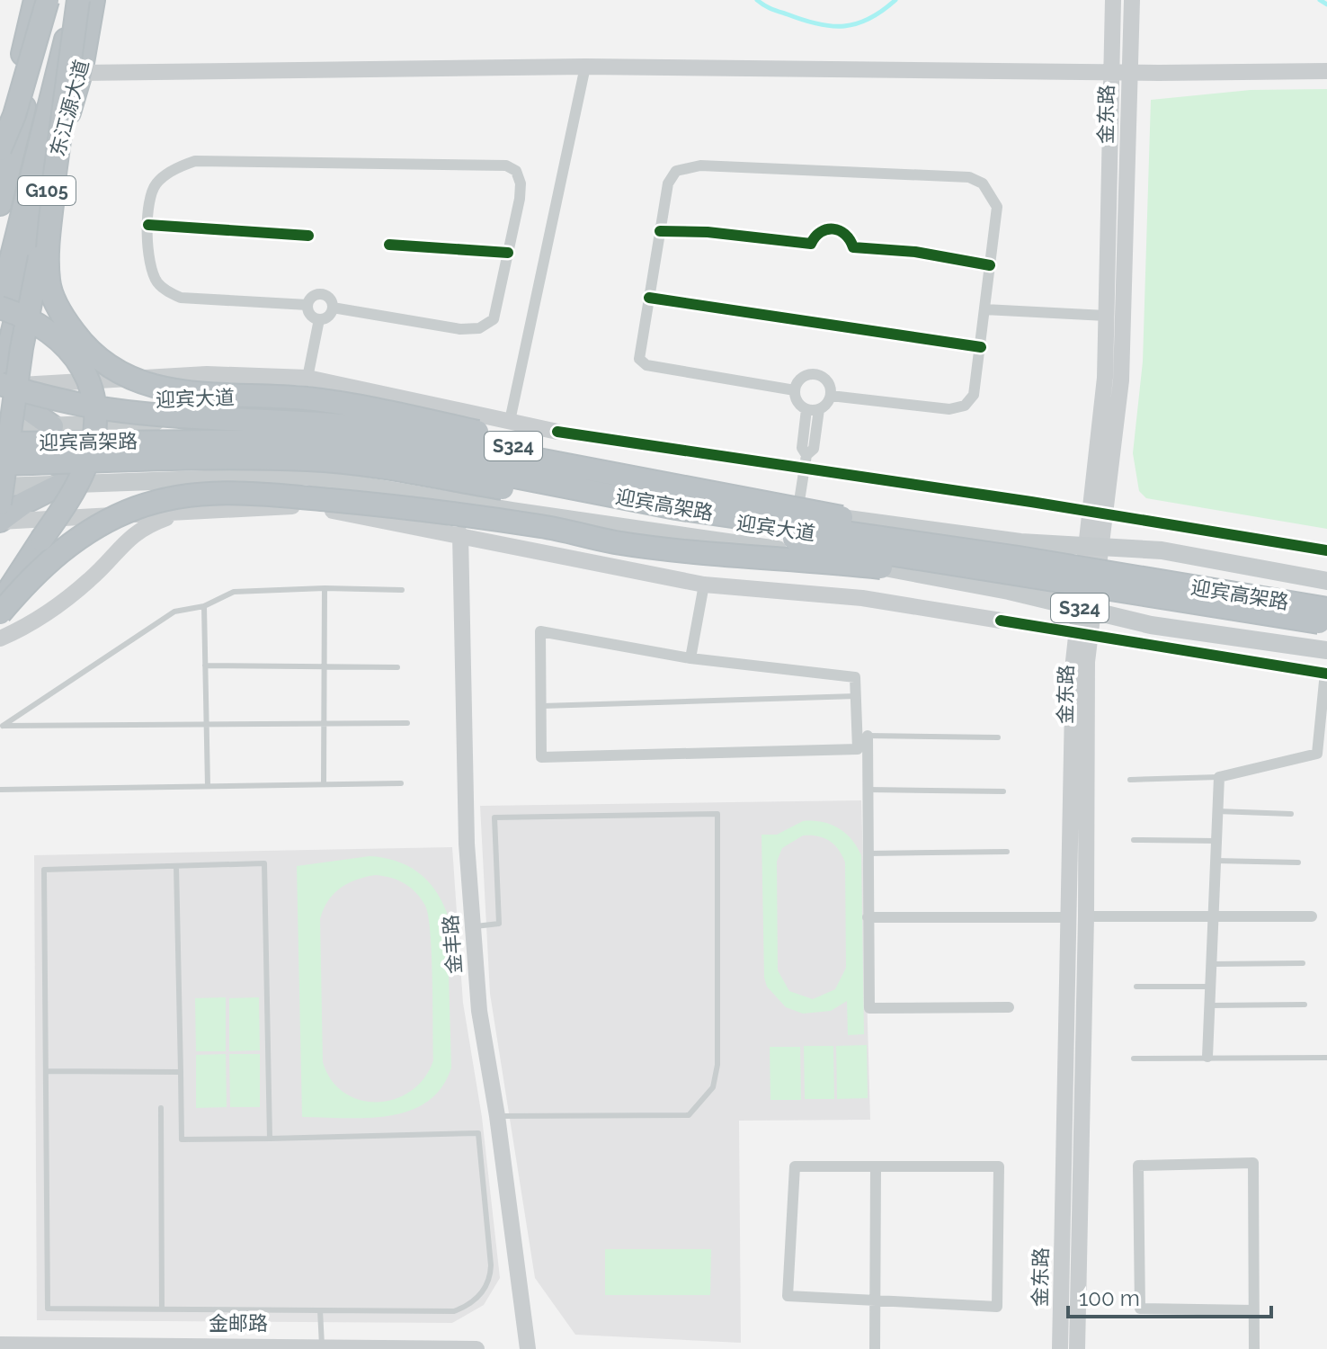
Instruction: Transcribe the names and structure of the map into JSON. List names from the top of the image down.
{
  "streets": {
    "highway": ["东江源大道", "G105", "迎宾高架路"],
    "main road": ["迎宾大道", "S324"],
    "street": ["金东路", "金丰路", "金邮路"]
  },
  "crossings": [
    ["金东路", "迎宾大道"]
  ],
  "scale_bar": "100 m"
}
